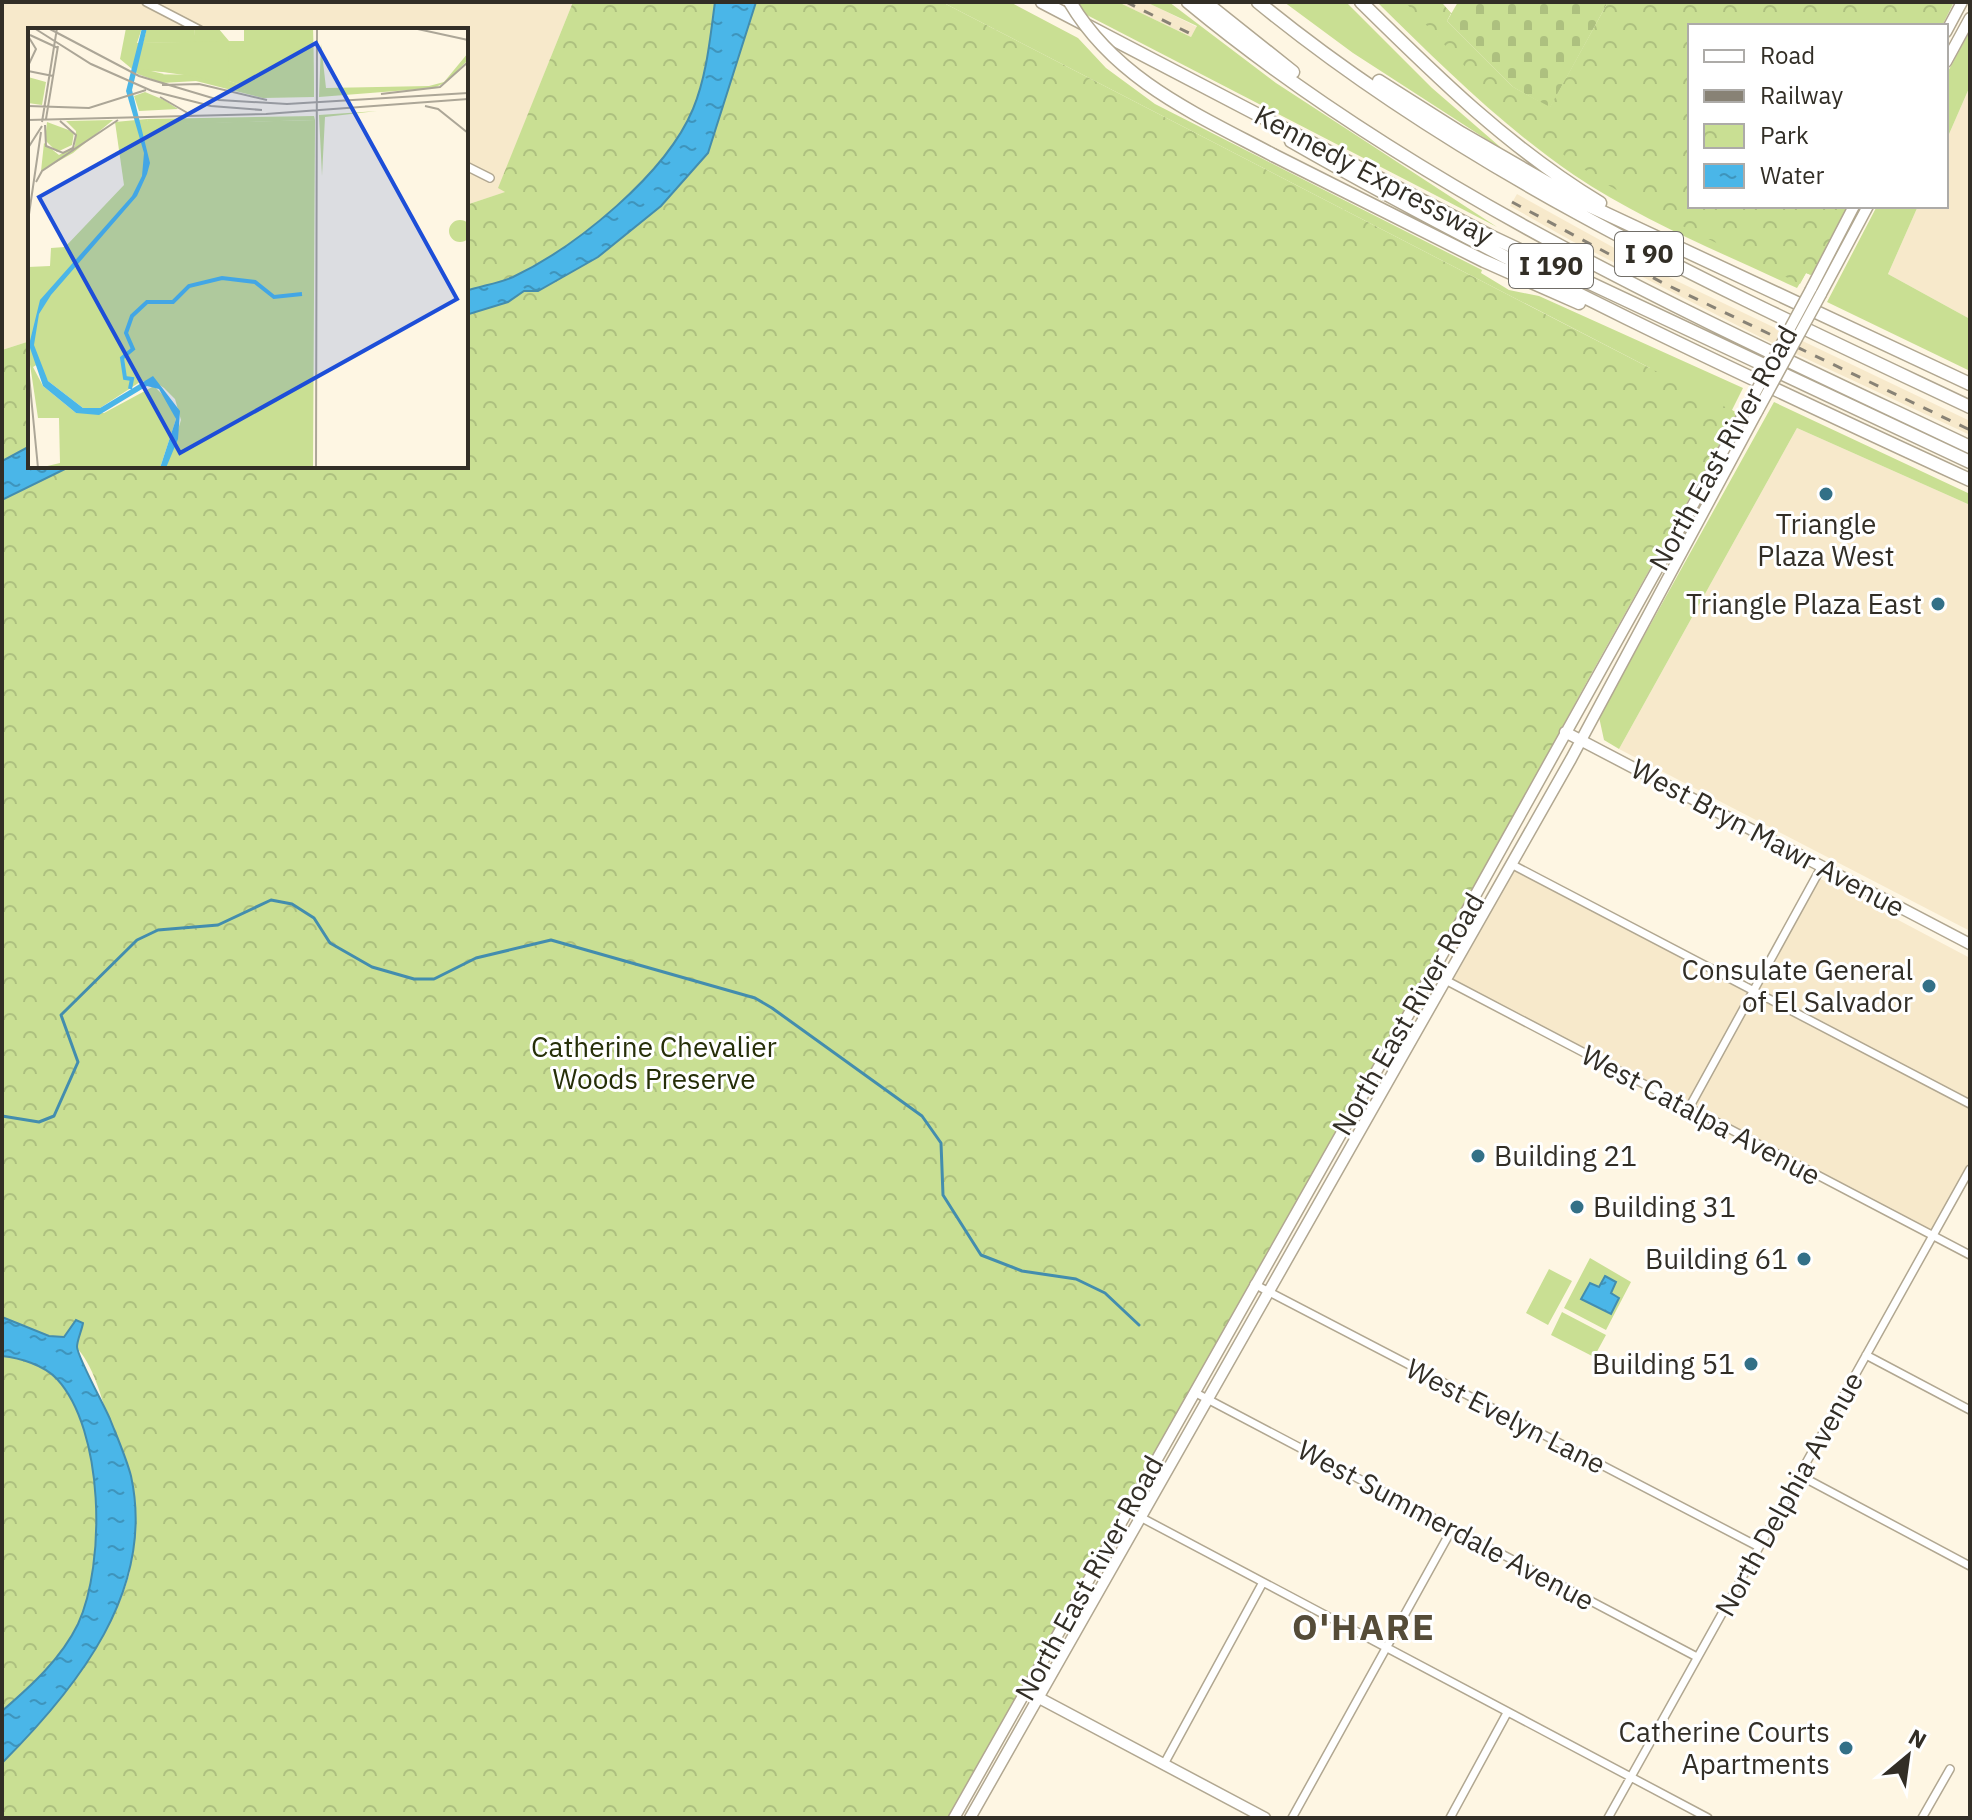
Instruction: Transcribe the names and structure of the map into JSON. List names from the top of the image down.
{
  "streets": {
    "highway": ["Kennedy Expressway", "I 90", "I 190"],
    "main road": ["North East River Road", "West Bryn Mawr Avenue"],
    "street": [
      "West Catalpa Avenue",
      "West Evelyn Lane",
      "North Delphia Avenue",
      "West Summerdale Avenue"
    ]
  },
  "crossings": [
    ["North East River Road", "West Bryn Mawr Avenue"],
    ["North East River Road", "West Catalpa Avenue"],
    ["North East River Road", "West Evelyn Lane"],
    ["North East River Road", "West Summerdale Avenue"],
    ["West Catalpa Avenue", "North Delphia Avenue"],
    ["West Evelyn Lane", "North Delphia Avenue"],
    ["North Delphia Avenue", "West Summerdale Avenue"]
  ],
  "districts": ["O'HARE"],
  "parks": ["Catherine Chevalier Woods Preserve"],
  "places": [
    "Triangle Plaza West",
    "Triangle Plaza East",
    "Consulate General of El Salvador",
    "Building 21",
    "Building 31",
    "Building 61",
    "Building 51",
    "Catherine Courts Apartments"
  ],
  "legend": [
    "Road",
    "Railway",
    "Park",
    "Water"
  ],
  "north": "top right"
}
